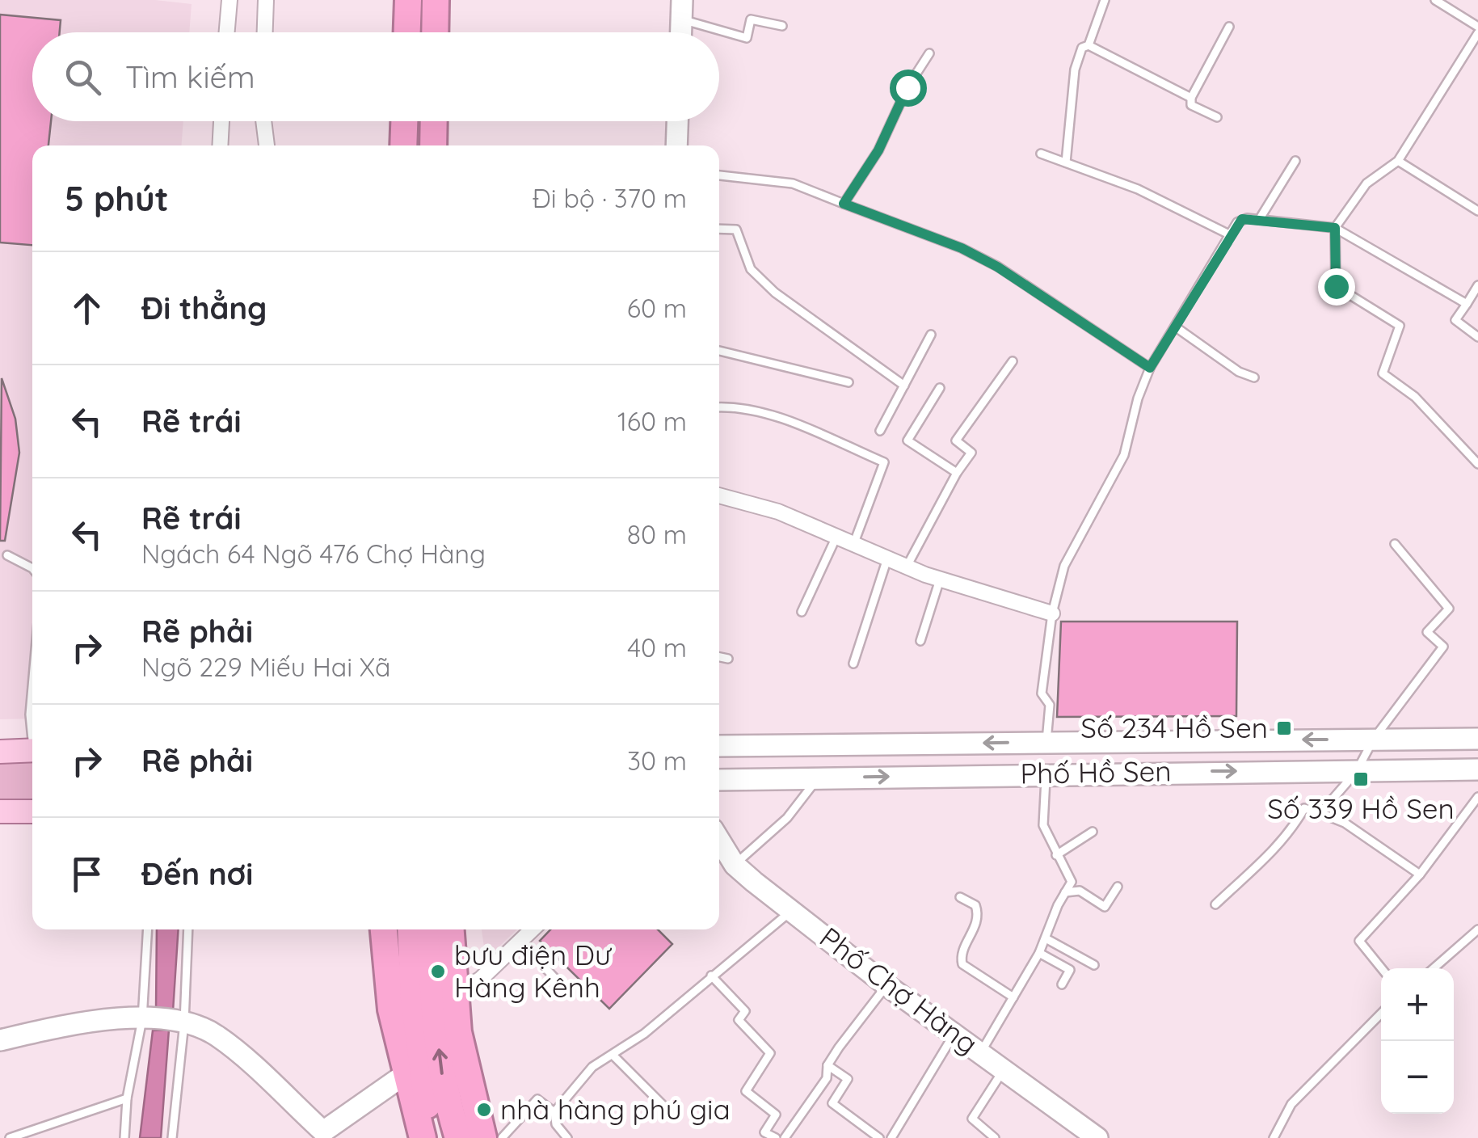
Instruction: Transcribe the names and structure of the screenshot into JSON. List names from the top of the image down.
{
  "streets": {
    "main road": ["Phố Hồ Sen", "Phố Chợ Hàng"]
  },
  "places": {
    "transit": ["Số 234 Hồ Sen", "Số 339 Hồ Sen"],
    "other": ["bưu điện Dư Hàng Kênh", "nhà hàng phú gia"]
  },
  "page": {
    "search": "Tìm kiếm",
    "heading": ["5 phút", "Đi bộ · 370 m"],
    "list": [
      ["Đi thẳng", "60 m"],
      ["Rẽ trái", "160 m"],
      ["Rẽ trái", "Ngách 64 Ngõ 476 Chợ Hàng", "80 m"],
      ["Rẽ phải", "Ngõ 229 Miếu Hai Xã", "40 m"],
      ["Rẽ phải", "30 m"],
      "Đến nơi"
    ],
    "map_buttons": ["+", "−"]
  }
}
